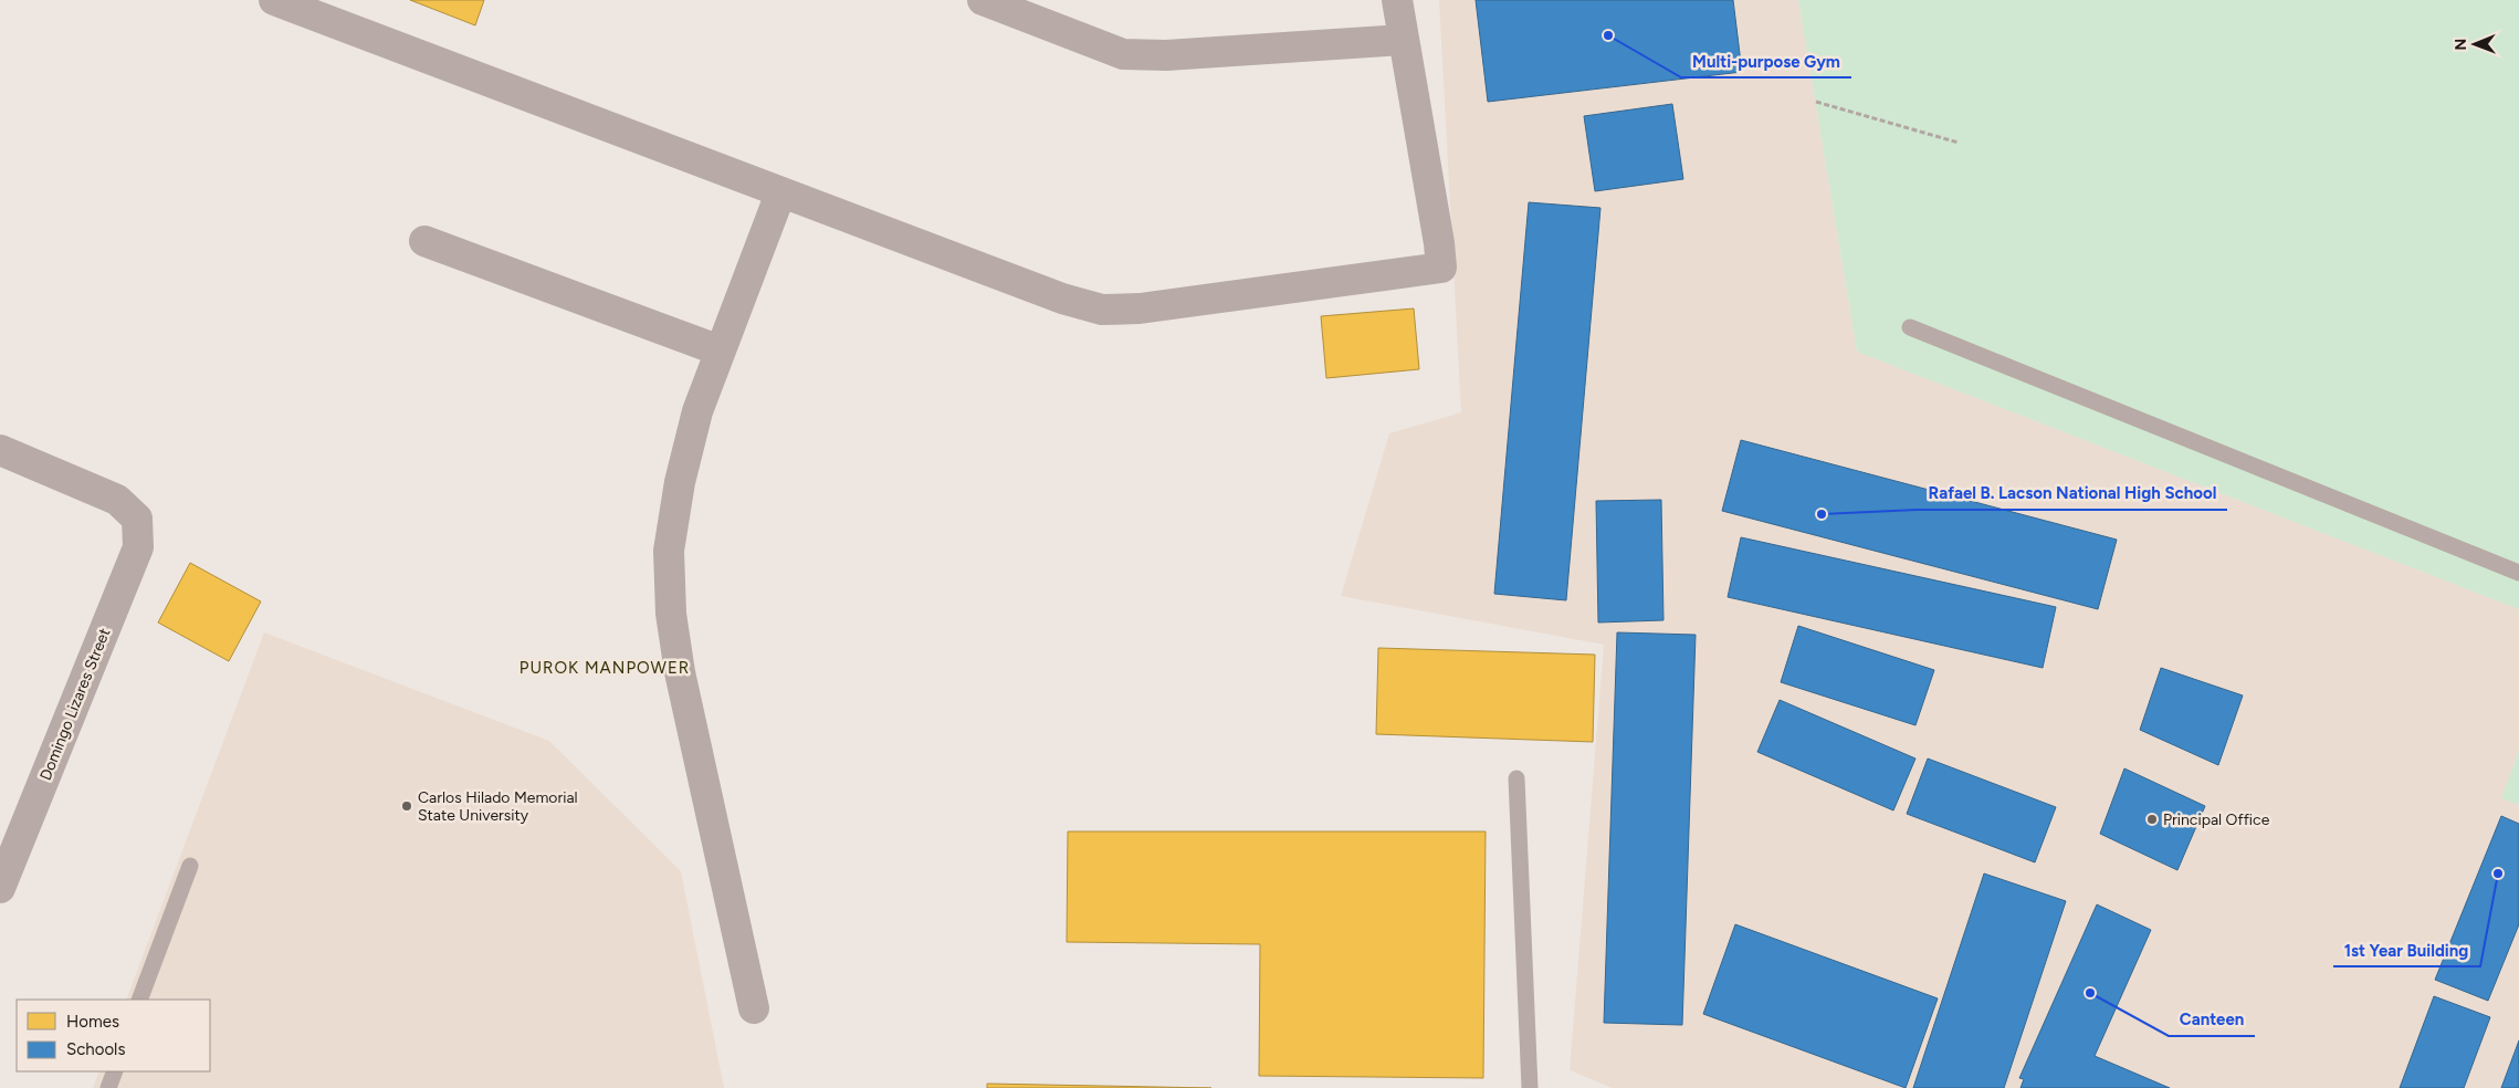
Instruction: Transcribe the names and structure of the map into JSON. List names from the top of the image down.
{
  "streets": {
    "street": ["Domingo Lizares Street"]
  },
  "districts": ["PUROK MANPOWER"],
  "places": [
    "Multi-purpose Gym",
    "Rafael B. Lacson National High School",
    "Carlos Hilado Memorial State University",
    "Principal Office",
    "1st Year Building",
    "Canteen"
  ],
  "legend": ["Homes", "Schools"],
  "north": "left"
}
